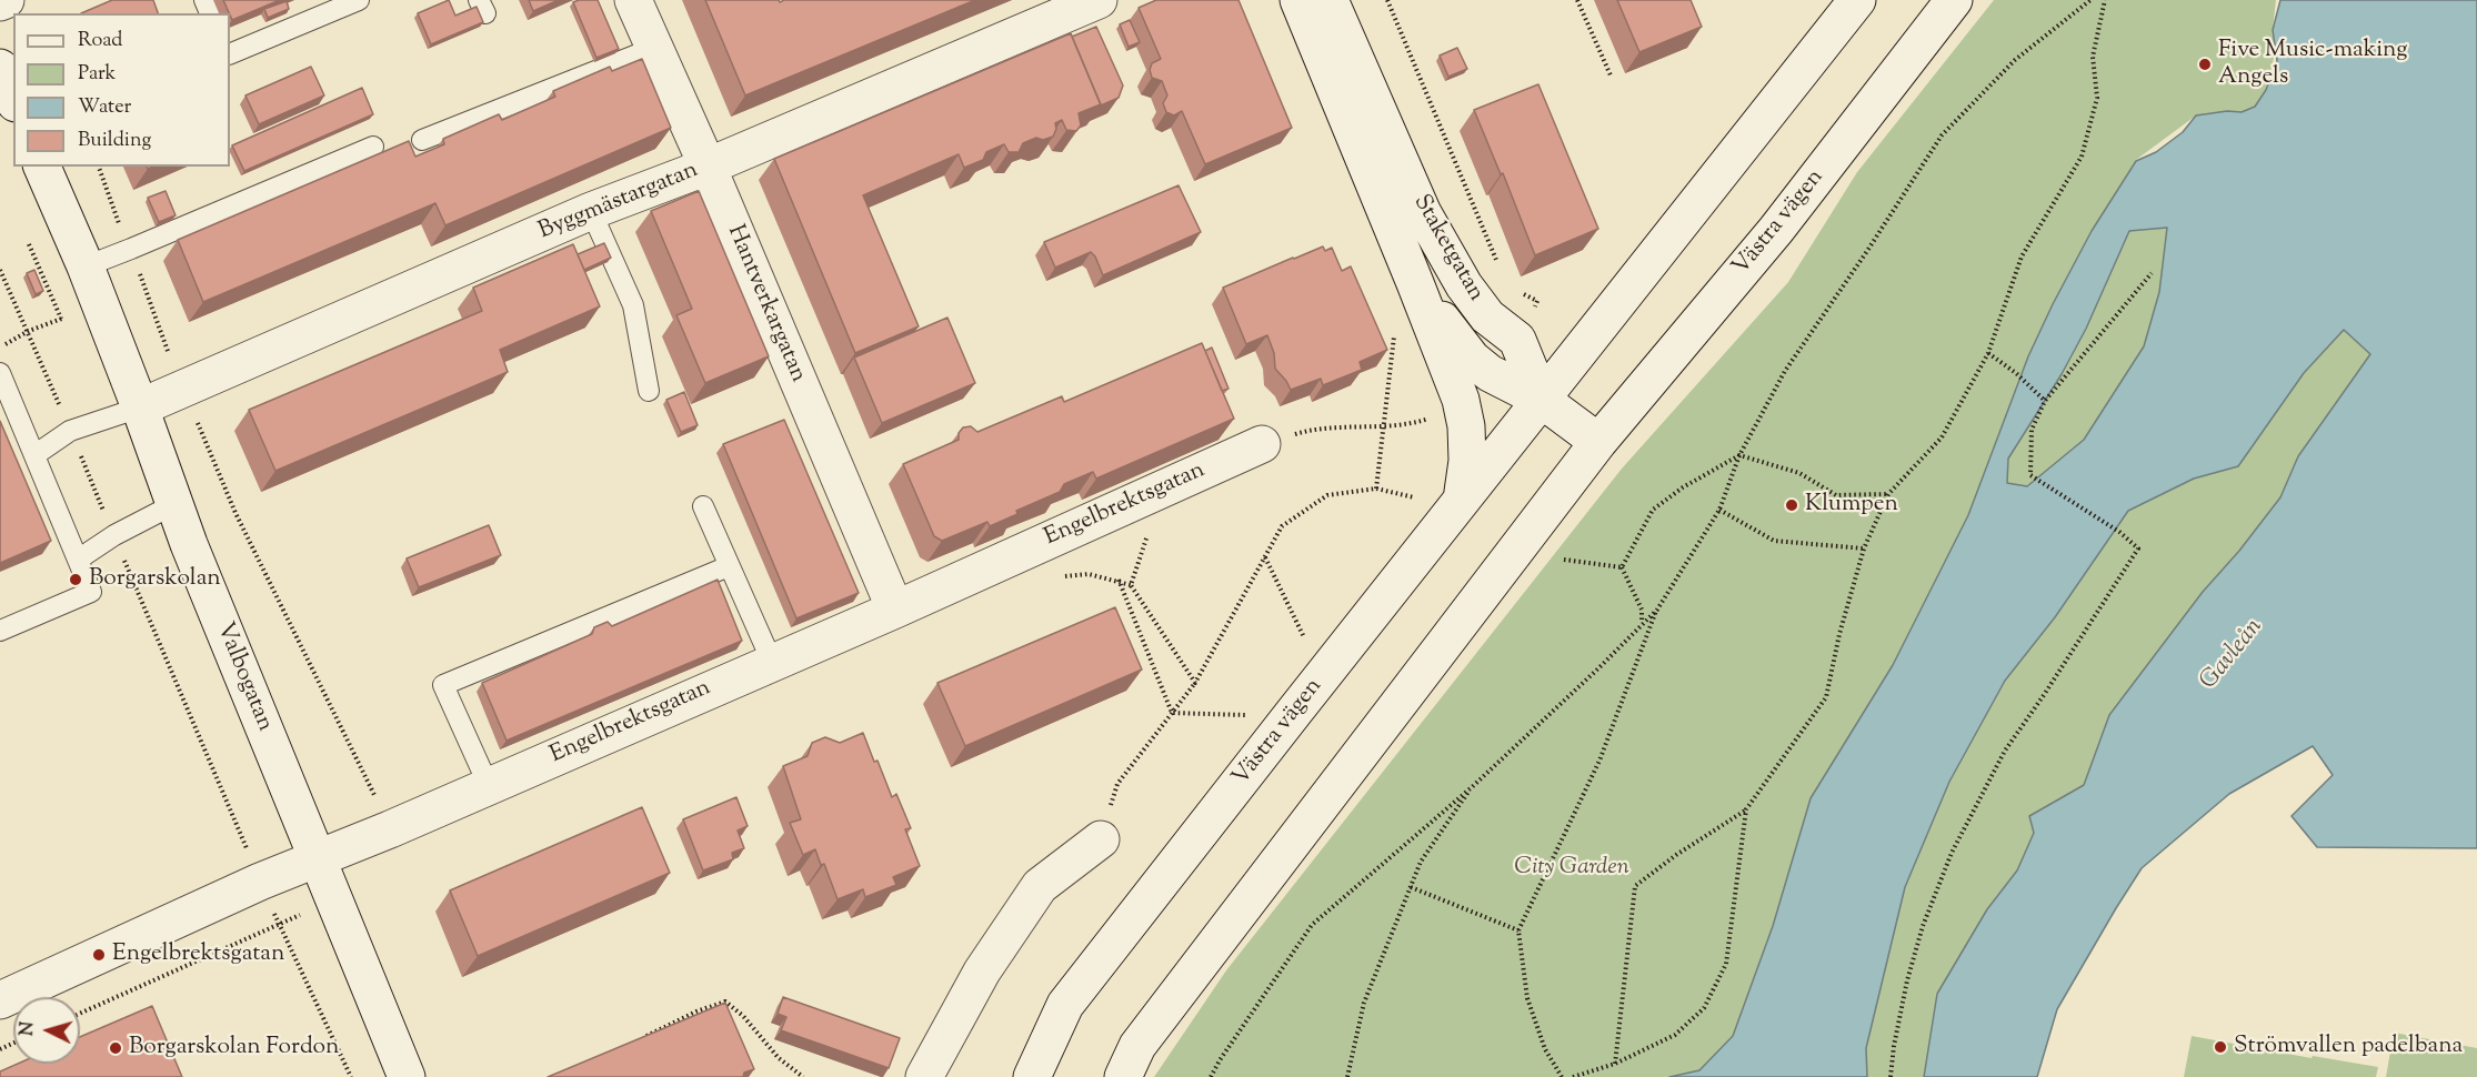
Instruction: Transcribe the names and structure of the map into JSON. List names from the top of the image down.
{
  "streets": {
    "street": [
      "Byggmästargatan",
      "Västra vägen",
      "Staketgatan",
      "Hantverkargatan",
      "Engelbrektsgatan",
      "Valbogatan"
    ]
  },
  "crossings": [
    ["Byggmästargatan", "Hantverkargatan"],
    ["Byggmästargatan", "Valbogatan"],
    ["Västra vägen", "Staketgatan"],
    ["Hantverkargatan", "Engelbrektsgatan"],
    ["Engelbrektsgatan", "Valbogatan"]
  ],
  "water": ["Gavleån"],
  "parks": ["City Garden"],
  "places": [
    "Five Music-making Angels",
    "Klumpen",
    "Borgarskolan",
    "Engelbrektsgatan",
    "Strömvallen padelbana",
    "Borgarskolan Fordon"
  ],
  "legend": [
    "Road",
    "Park",
    "Water",
    "Building"
  ],
  "north": "left"
}
